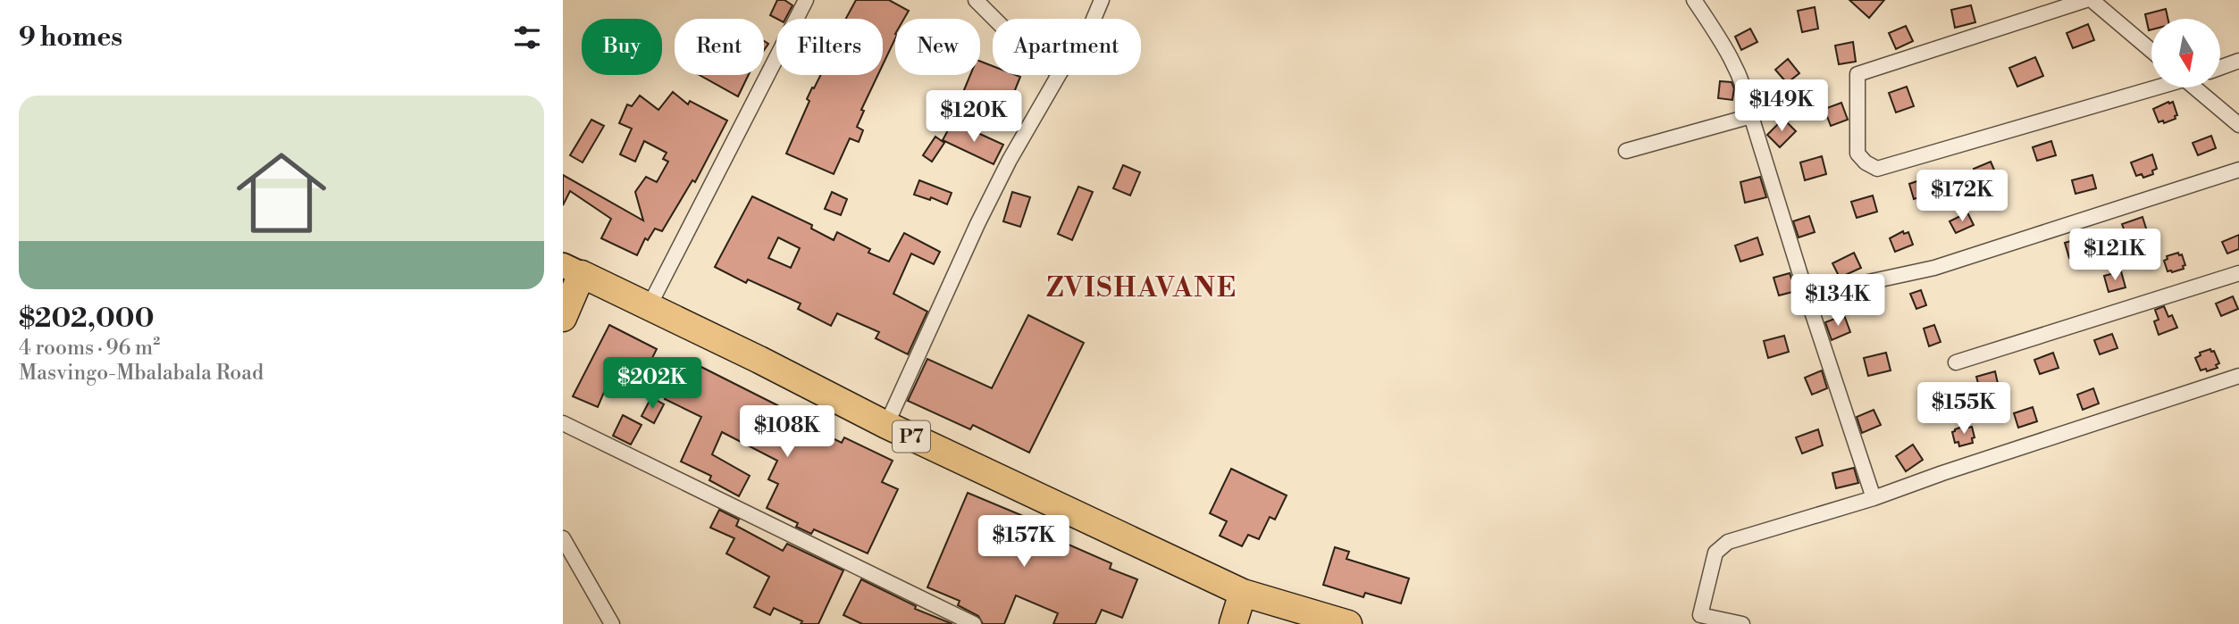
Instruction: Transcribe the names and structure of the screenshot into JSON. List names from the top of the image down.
{
  "streets": {
    "highway": ["P7"]
  },
  "districts": ["ZVISHAVANE"],
  "north": "bottom",
  "page": {
    "heading": "9 homes",
    "chip": [
      "Buy",
      "Rent",
      "Filters",
      "New",
      "Apartment"
    ],
    "list": [
      {
        "name": "$202,000",
        "note": "4 rooms · 96 m² · Masvingo-Mbalabala Road"
      }
    ],
    "price": [
      "$149K",
      "$120K",
      "$172K",
      "$121K",
      "$134K",
      "$202K",
      "$155K",
      "$108K",
      "$157K"
    ]
  }
}
